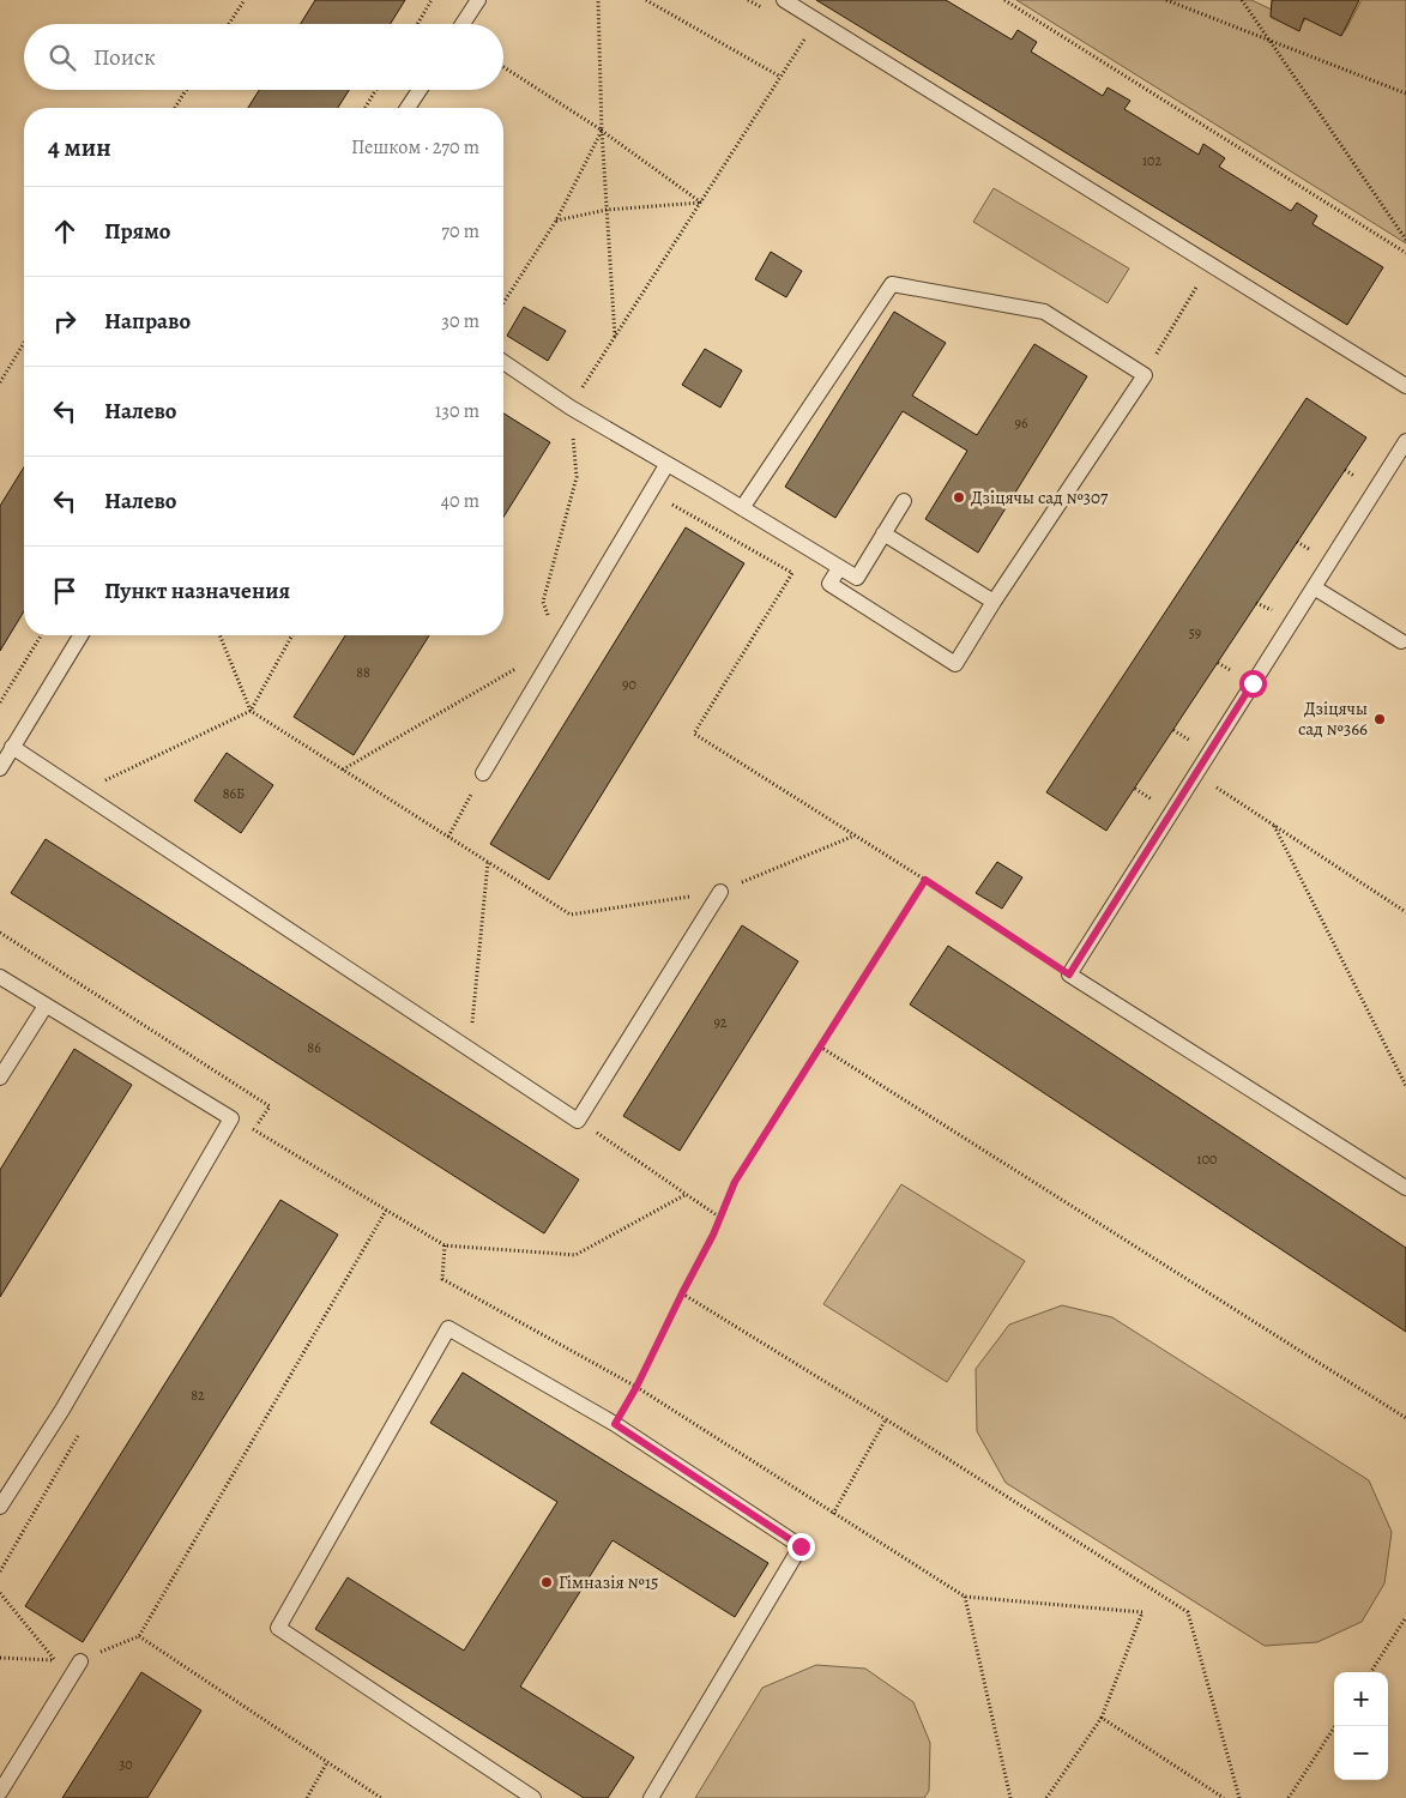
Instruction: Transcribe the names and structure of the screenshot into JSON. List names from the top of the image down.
{
  "places": ["Дзіцячы сад №307", "Дзіцячы сад №366", "Гімназія №15"],
  "house_numbers": [
    "102",
    "96",
    "59",
    "88",
    "90",
    "86Б",
    "92",
    "86",
    "100",
    "82",
    "30"
  ],
  "page": {
    "search": "Поиск",
    "heading": ["4 мин", "Пешком · 270 m"],
    "list": [
      ["Прямо", "70 m"],
      ["Направо", "30 m"],
      ["Налево", "130 m"],
      ["Налево", "40 m"],
      "Пункт назначения"
    ],
    "map_buttons": ["+", "−"]
  }
}
